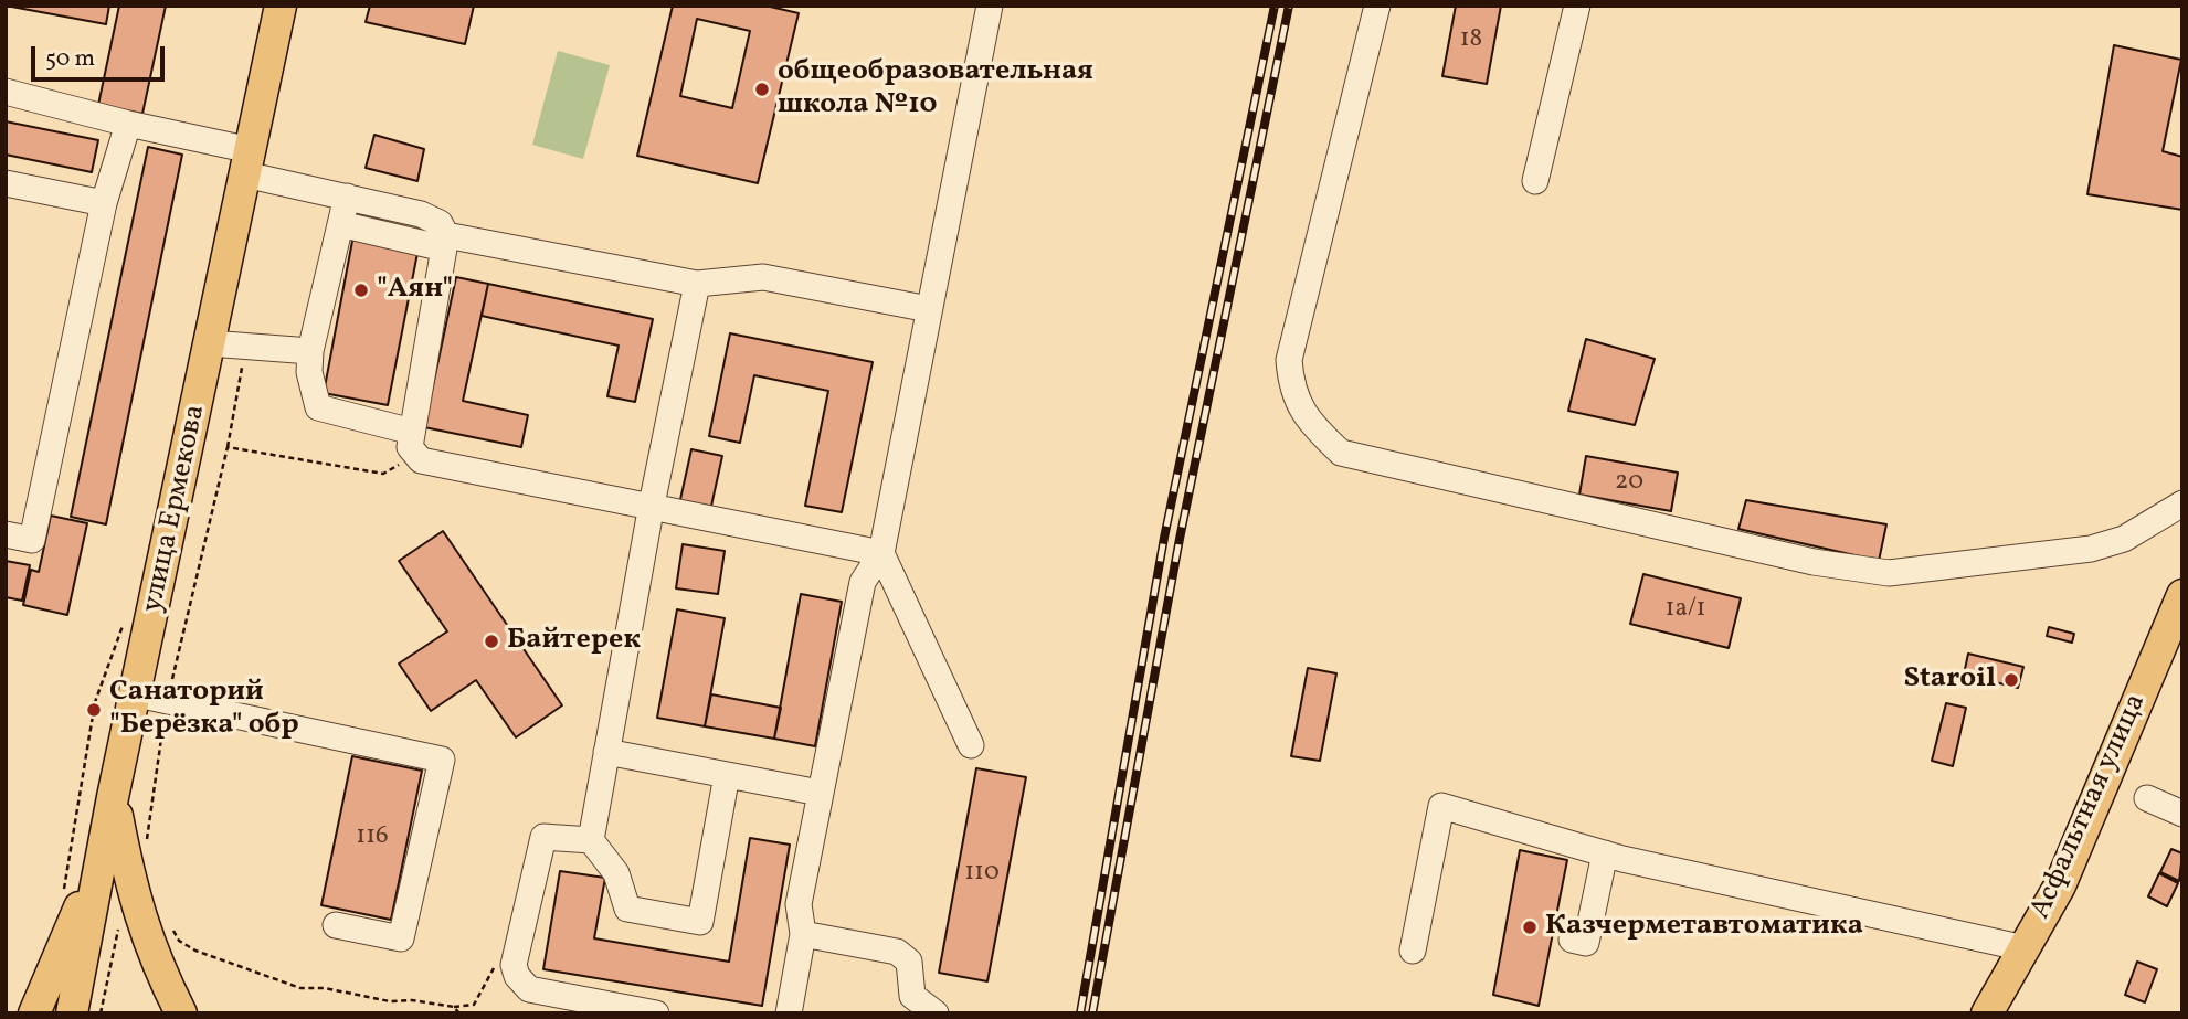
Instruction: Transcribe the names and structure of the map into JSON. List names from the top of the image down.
{
  "streets": {
    "main road": ["улица Ермекова", "Асфальтная улица"]
  },
  "places": [
    "общеобразовательная школа №10",
    "\"Аян\"",
    "Байтерек",
    "Staroil",
    "Санаторий \"Берёзка\" обр",
    "Казчерметавтоматика"
  ],
  "house_numbers": [
    "18",
    "20",
    "1а/1",
    "116",
    "110"
  ],
  "scale_bar": "50 m"
}
